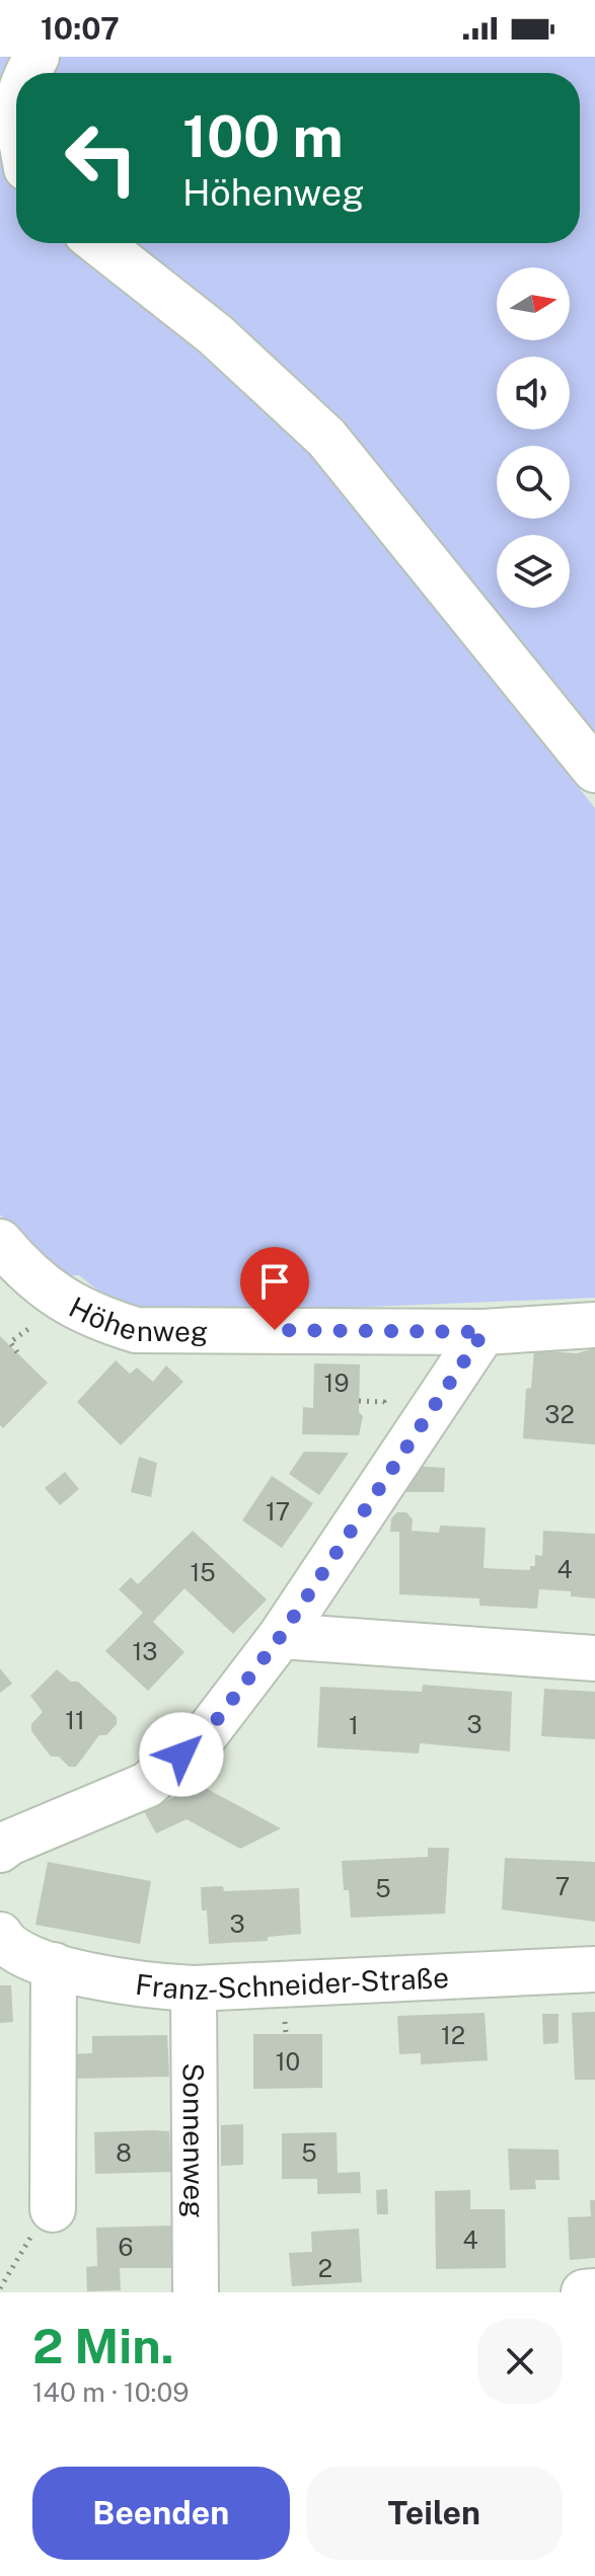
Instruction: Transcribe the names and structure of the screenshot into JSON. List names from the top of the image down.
{
  "streets": {
    "street": ["Höhenweg", "Franz-Schneider-Straße", "Sonnenweg"]
  },
  "crossings": [
    ["Franz-Schneider-Straße", "Sonnenweg"]
  ],
  "house_numbers": [
    "19",
    "32",
    "17",
    "4",
    "15",
    "13",
    "11",
    "3",
    "1",
    "7",
    "5",
    "3",
    "12",
    "10",
    "8",
    "5",
    "4",
    "6",
    "2"
  ],
  "north": "right",
  "page": {
    "status": "10:07",
    "turn": ["100 m", "Höhenweg"],
    "heading": ["2 Min.", "140 m · 10:09"],
    "buttons": ["Beenden", "Teilen"]
  }
}
